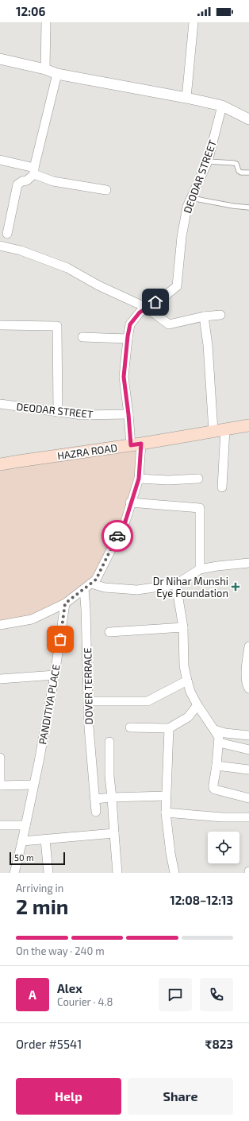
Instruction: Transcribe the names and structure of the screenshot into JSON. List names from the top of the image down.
{
  "streets": {
    "main road": ["HAZRA ROAD"],
    "street": ["DEODAR STREET", "DOVER TERRACE", "PANDITIYA PLACE"]
  },
  "crossings": [
    ["DEODAR STREET", "HAZRA ROAD"]
  ],
  "places": {
    "health": ["Dr Nihar Munshi Eye Foundation"]
  },
  "scale_bar": "50 m",
  "page": {
    "status": "12:06",
    "scale": "50 m",
    "heading": ["2 min", "Arriving in", "12:08–12:13"],
    "panel": [
      "Alex",
      "Courier · 4.8",
      "Order #5541",
      "₹823"
    ],
    "bar": "On the way · 240 m",
    "round": "A",
    "buttons": ["Help", "Share"]
  }
}
